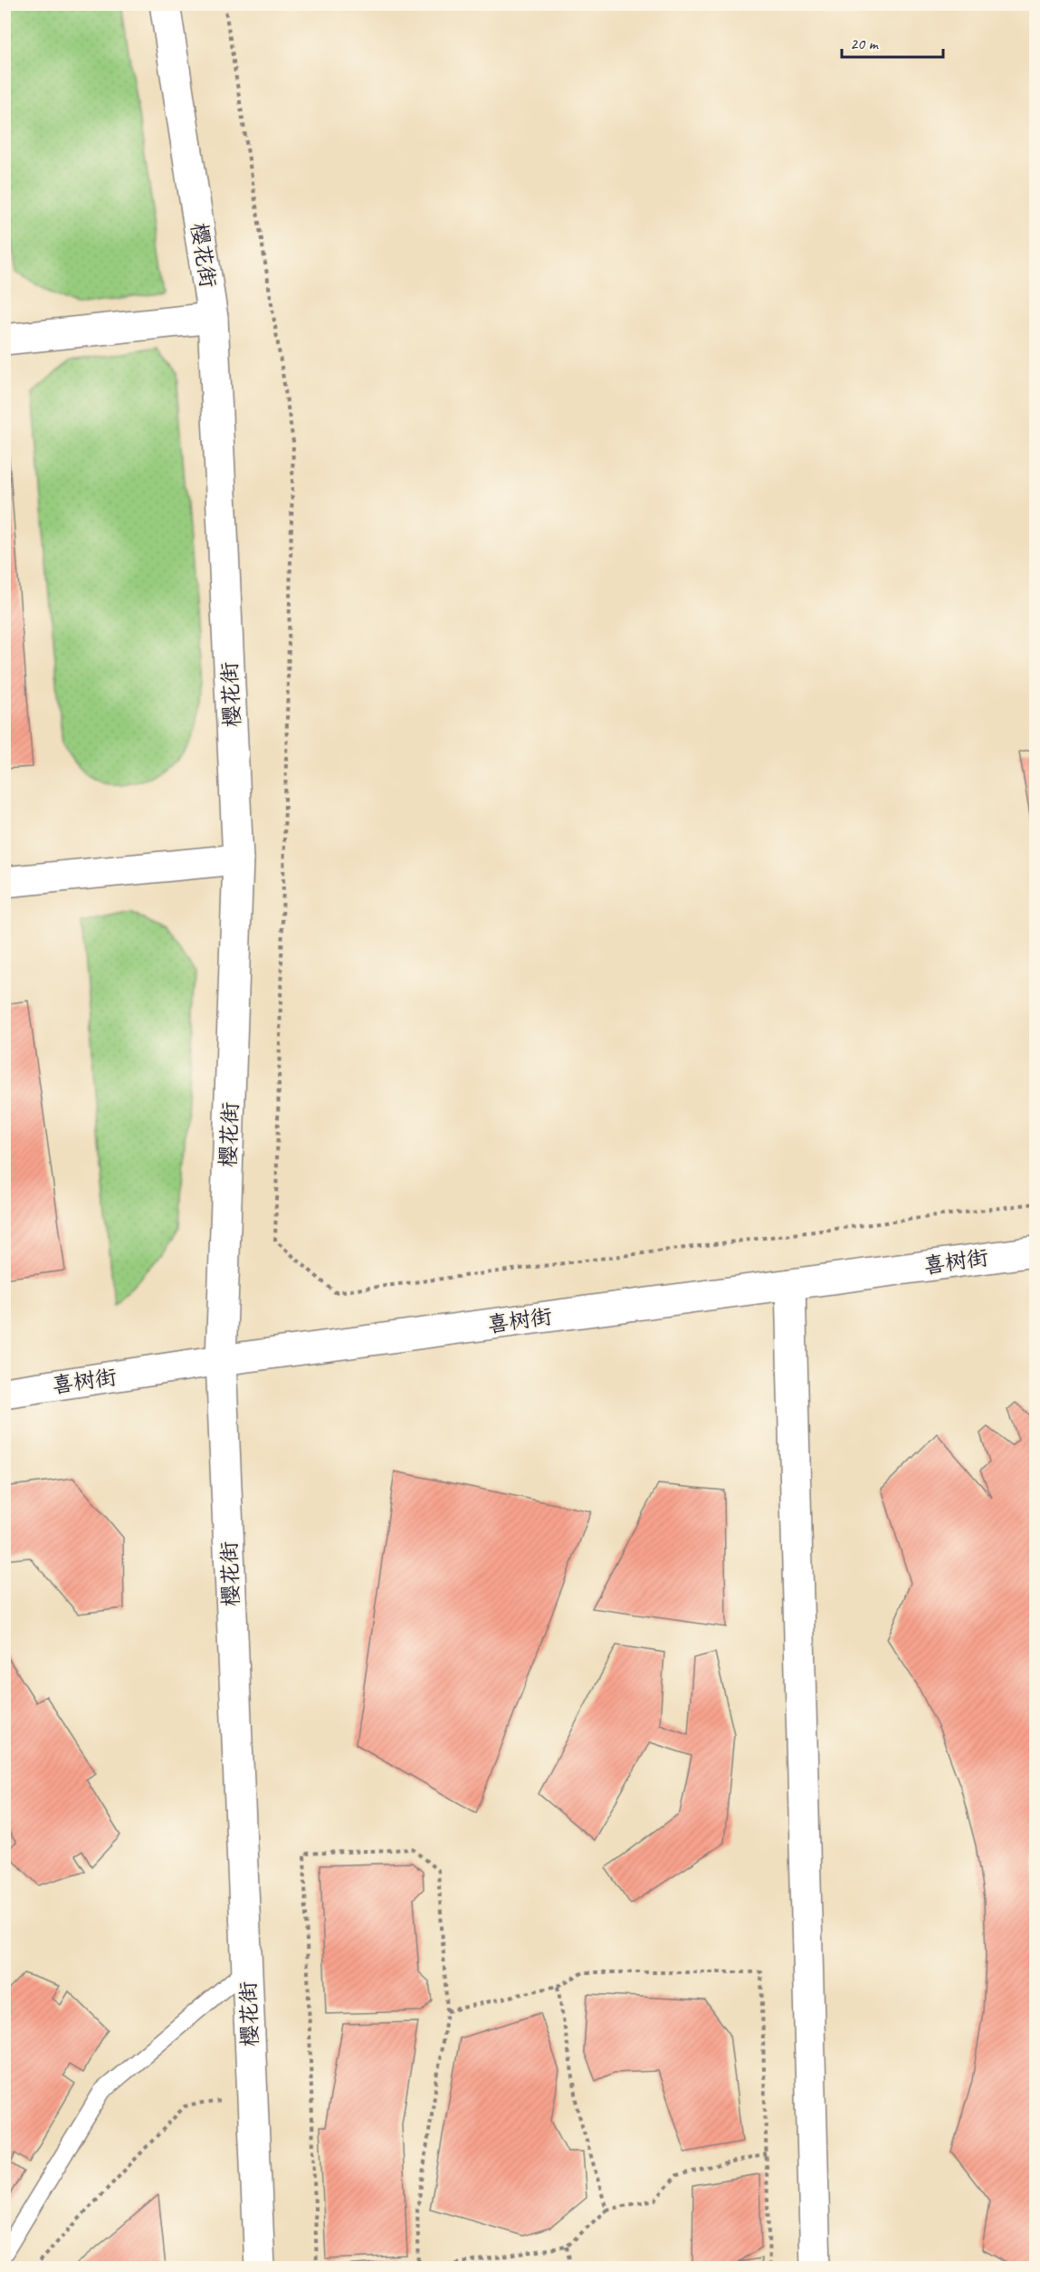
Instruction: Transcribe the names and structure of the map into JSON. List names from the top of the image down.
{
  "streets": {
    "street": ["樱花街", "喜树街"]
  },
  "crossings": [
    ["樱花街", "喜树街"]
  ],
  "scale_bar": "20 m"
}
